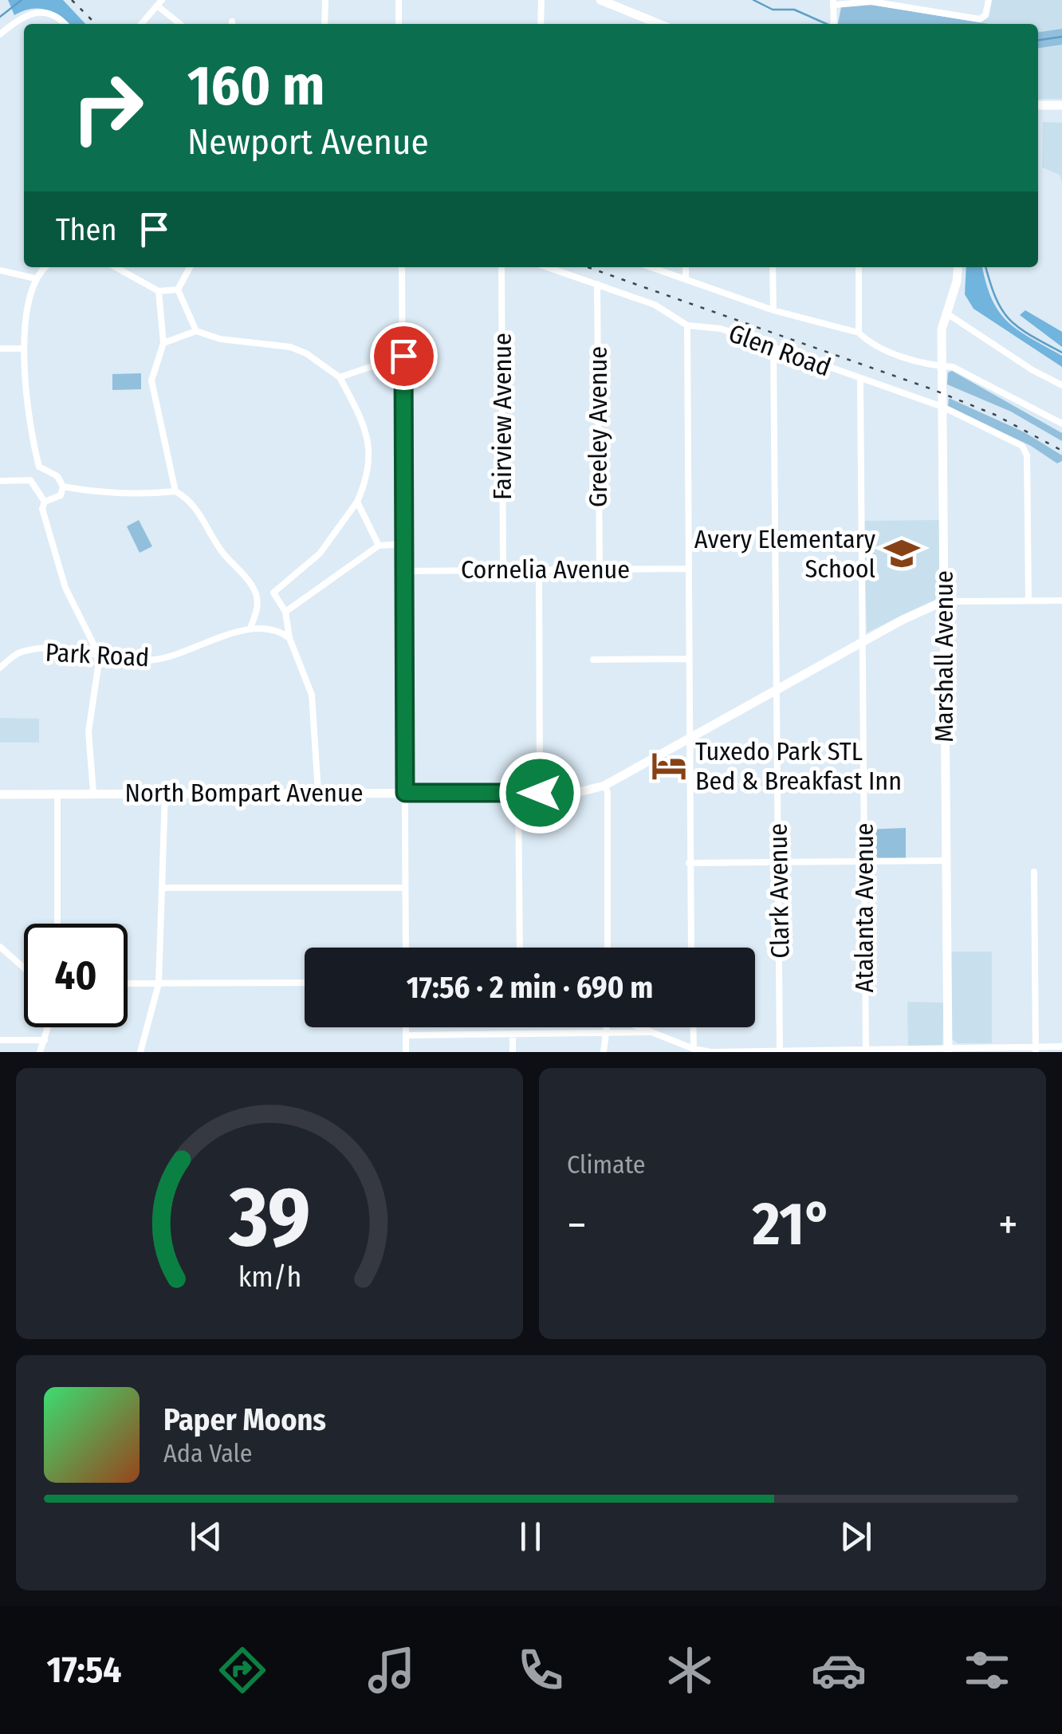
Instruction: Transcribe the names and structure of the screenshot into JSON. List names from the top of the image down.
{
  "streets": {
    "street": [
      "Glen Road",
      "Fairview Avenue",
      "Greeley Avenue",
      "Cornelia Avenue",
      "Park Road",
      "Marshall Avenue",
      "North Bompart Avenue",
      "Clark Avenue",
      "Atalanta Avenue"
    ]
  },
  "crossings": [
    ["Glen Road", "Greeley Avenue"],
    ["Glen Road", "Marshall Avenue"],
    ["Glen Road", "North Bompart Avenue"],
    ["Glen Road", "Clark Avenue"],
    ["Glen Road", "Atalanta Avenue"],
    ["Fairview Avenue", "Cornelia Avenue"],
    ["Greeley Avenue", "Cornelia Avenue"],
    ["Marshall Avenue", "North Bompart Avenue"],
    ["North Bompart Avenue", "Clark Avenue"],
    ["North Bompart Avenue", "Atalanta Avenue"]
  ],
  "places": {
    "school or university": ["Avery Elementary School"],
    "hotel": ["Tuxedo Park STL Bed & Breakfast Inn"]
  },
  "page": {
    "turn": ["160 m", "Newport Avenue"],
    "then": "Then",
    "limit": "40",
    "trip": "17:56 · 2 min · 690 m",
    "tile": "Climate",
    "heat": ["−", "21°", "+"],
    "song": ["Paper Moons", "Ada Vale"],
    "tabs": "17:54",
    "gauge": ["39", "km/h"]
  }
}
